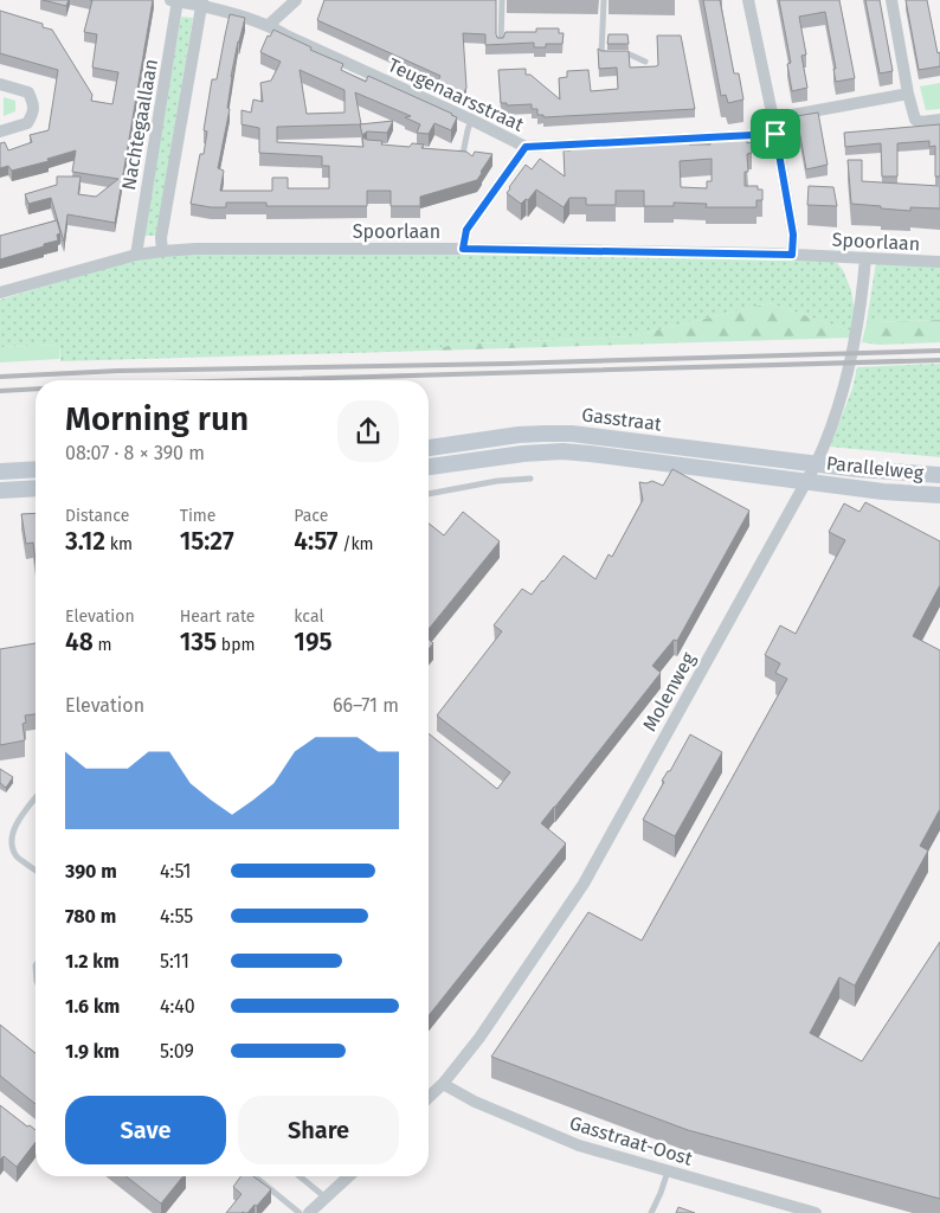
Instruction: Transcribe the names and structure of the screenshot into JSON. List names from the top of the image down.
{
  "streets": {
    "street": [
      "Teugenaarsstraat",
      "Nachtegaallaan",
      "Spoorlaan",
      "Gasstraat",
      "Parallelweg",
      "Molenweg",
      "Gasstraat-Oost"
    ]
  },
  "crossings": [
    ["Teugenaarsstraat", "Nachtegaallaan"],
    ["Nachtegaallaan", "Spoorlaan"],
    ["Spoorlaan", "Molenweg"],
    ["Gasstraat", "Parallelweg"],
    ["Gasstraat", "Molenweg"],
    ["Parallelweg", "Molenweg"],
    ["Molenweg", "Gasstraat-Oost"]
  ],
  "page": {
    "heading": ["Morning run", "08:07 · 8 × 390 m"],
    "stats": [
      ["Distance", "3.12 km"],
      ["Time", "15:27"],
      ["Pace", "4:57 /km"],
      ["Elevation", "48 m"],
      ["Heart rate", "135 bpm"],
      ["kcal", "195"]
    ],
    "chart": ["Elevation", "66–71 m"],
    "list": [
      {
        "name": "390 m",
        "note": "4:51"
      },
      {
        "name": "780 m",
        "note": "4:55"
      },
      {
        "name": "1.2 km",
        "note": "5:11"
      },
      {
        "name": "1.6 km",
        "note": "4:40"
      },
      {
        "name": "1.9 km",
        "note": "5:09"
      }
    ],
    "buttons": ["Save", "Share"]
  }
}
